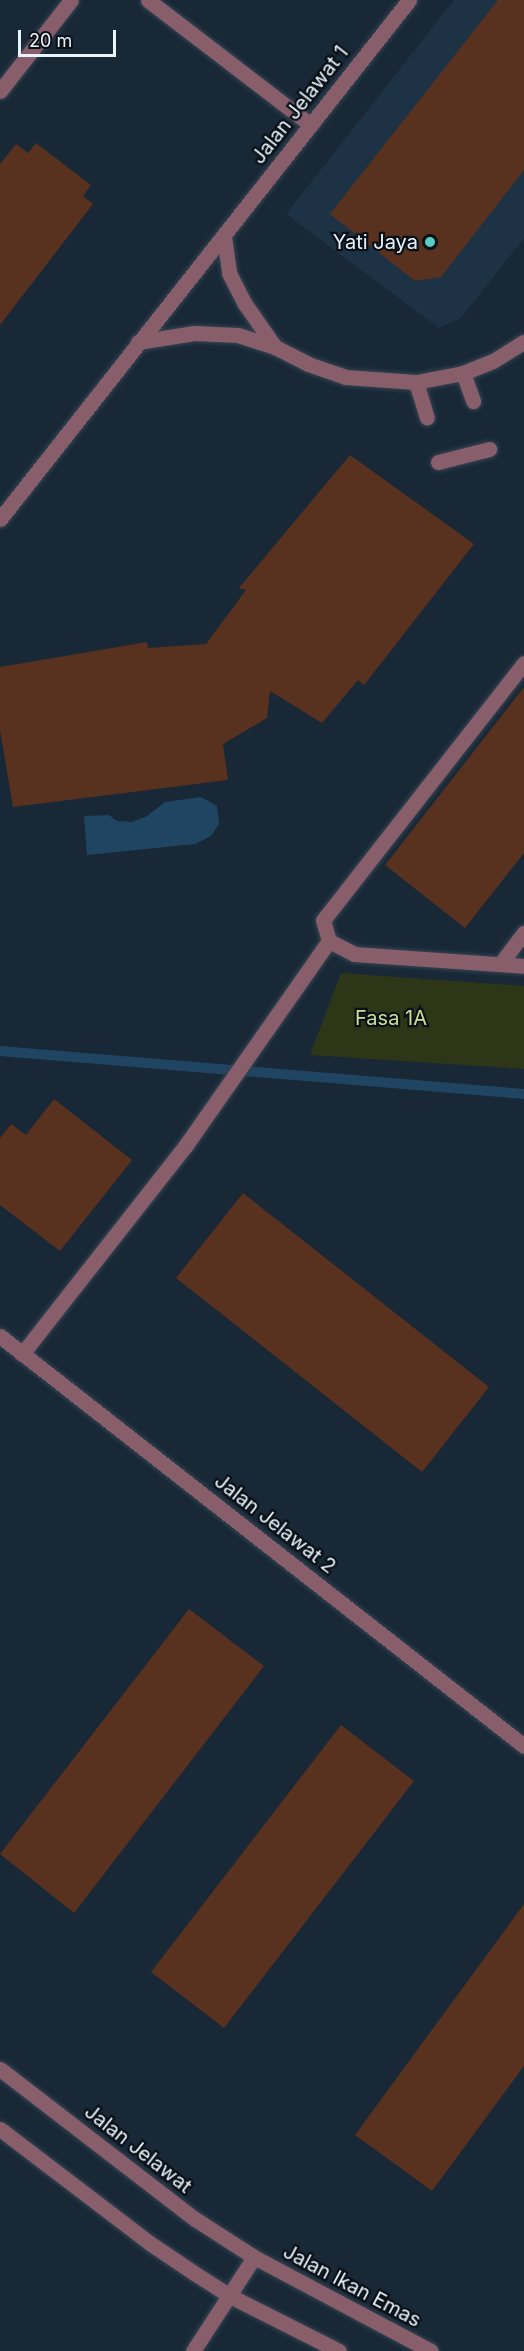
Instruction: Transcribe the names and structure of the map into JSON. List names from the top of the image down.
{
  "streets": {
    "street": [
      "Jalan Jelawat 1",
      "Jalan Jelawat 2",
      "Jalan Jelawat",
      "Jalan Ikan Emas"
    ]
  },
  "crossings": [
    ["Jalan Jelawat", "Jalan Ikan Emas"]
  ],
  "parks": ["Fasa 1A"],
  "places": ["Yati Jaya"],
  "scale_bar": "20 m"
}
